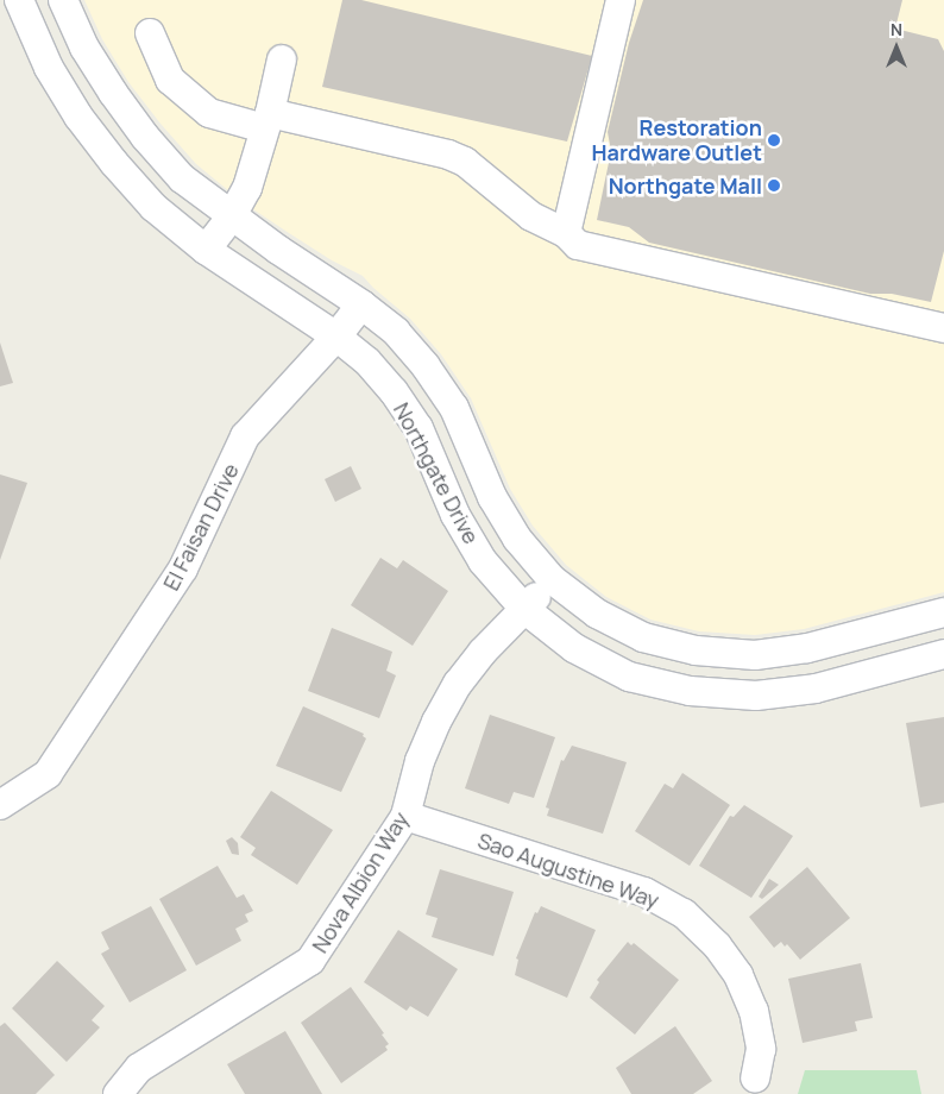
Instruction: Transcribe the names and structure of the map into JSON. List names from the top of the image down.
{
  "streets": {
    "street": [
      "Northgate Drive",
      "El Faisan Drive",
      "Sao Augustine Way",
      "Nova Albion Way"
    ]
  },
  "crossings": [
    ["Northgate Drive", "El Faisan Drive"],
    ["Northgate Drive", "Nova Albion Way"],
    ["Sao Augustine Way", "Nova Albion Way"]
  ],
  "places": ["Restoration Hardware Outlet", "Northgate Mall"],
  "north": "top"
}
